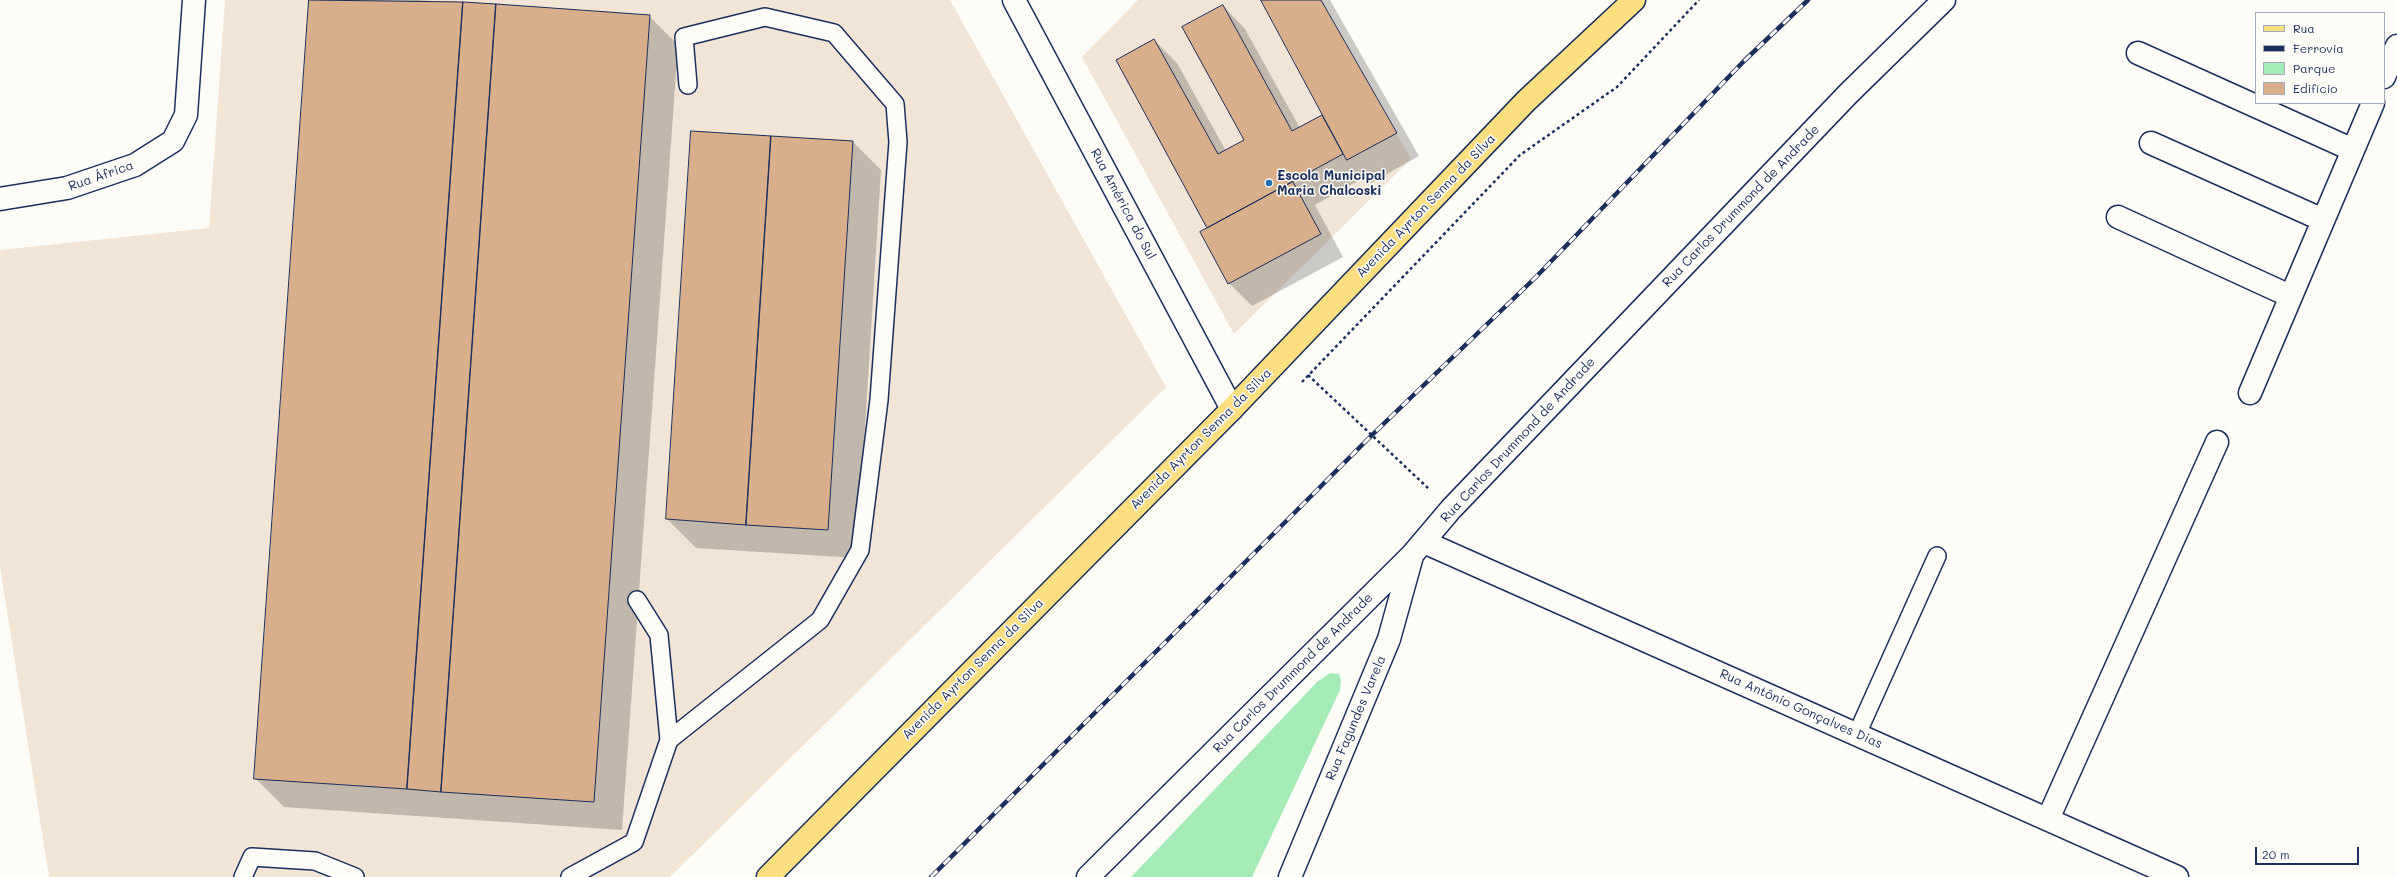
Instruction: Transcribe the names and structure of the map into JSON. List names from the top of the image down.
{
  "streets": {
    "main road": ["Avenida Ayrton Senna da Silva"],
    "street": [
      "Rua África",
      "Rua América do Sul",
      "Rua Carlos Drummond de Andrade",
      "Rua Antônio Gonçalves Dias",
      "Rua Fagundes Varela"
    ]
  },
  "crossings": [
    ["Rua América do Sul", "Avenida Ayrton Senna da Silva"],
    ["Rua Carlos Drummond de Andrade", "Rua Antônio Gonçalves Dias"],
    ["Rua Carlos Drummond de Andrade", "Rua Fagundes Varela"],
    ["Rua Antônio Gonçalves Dias", "Rua Fagundes Varela"]
  ],
  "places": ["Escola Municipal Maria Chalcoski"],
  "legend": [
    "Rua",
    "Ferrovia",
    "Parque",
    "Edifício"
  ],
  "scale_bar": "20 m"
}
